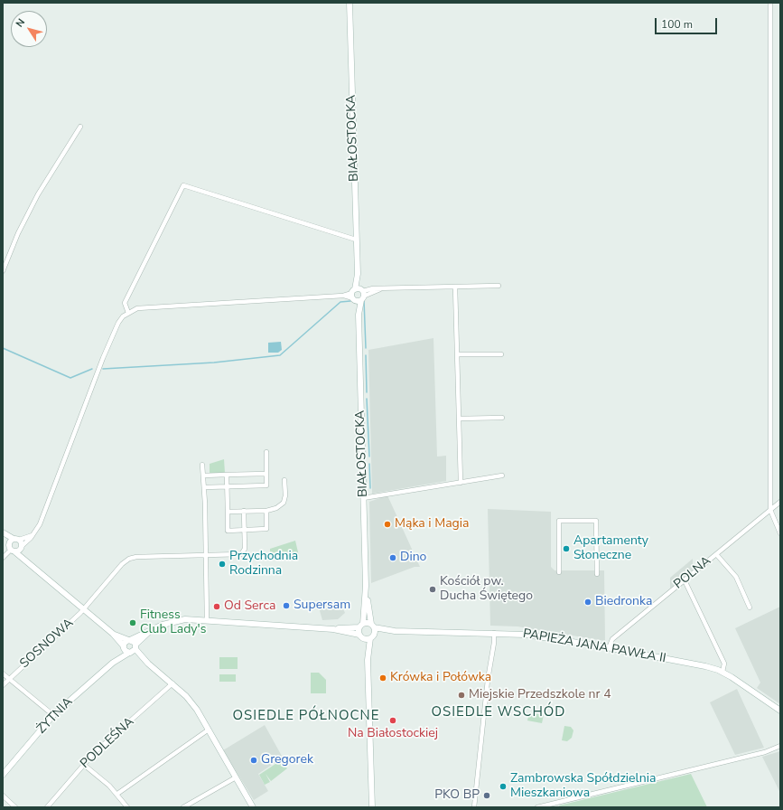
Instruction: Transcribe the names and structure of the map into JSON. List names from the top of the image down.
{
  "streets": {
    "street": [
      "BIAŁOSTOCKA",
      "POLNA",
      "SOSNOWA",
      "PAPIEŻA JANA PAWŁA II",
      "ŻYTNIA",
      "PODLEŚNA"
    ]
  },
  "crossings": [
    ["BIAŁOSTOCKA", "PAPIEŻA JANA PAWŁA II"],
    ["POLNA", "PAPIEŻA JANA PAWŁA II"],
    ["SOSNOWA", "ŻYTNIA"]
  ],
  "districts": ["OSIEDLE WSCHÓD", "OSIEDLE PÓŁNOCNE"],
  "places": [
    "Mąka i Magia",
    "Apartamenty Słoneczne",
    "Dino",
    "Przychodnia Rodzinna",
    "Kościół pw. Ducha Świętego",
    "Biedronka",
    "Supersam",
    "Od Serca",
    "Fitness Club Lady's",
    "Krówka i Połówka",
    "Miejskie Przedszkole nr 4",
    "Na Białostockiej",
    "Gregorek",
    "Zambrowska Spółdzielnia Mieszkaniowa",
    "PKO BP"
  ],
  "scale_bar": "100 m",
  "north": "top left"
}
